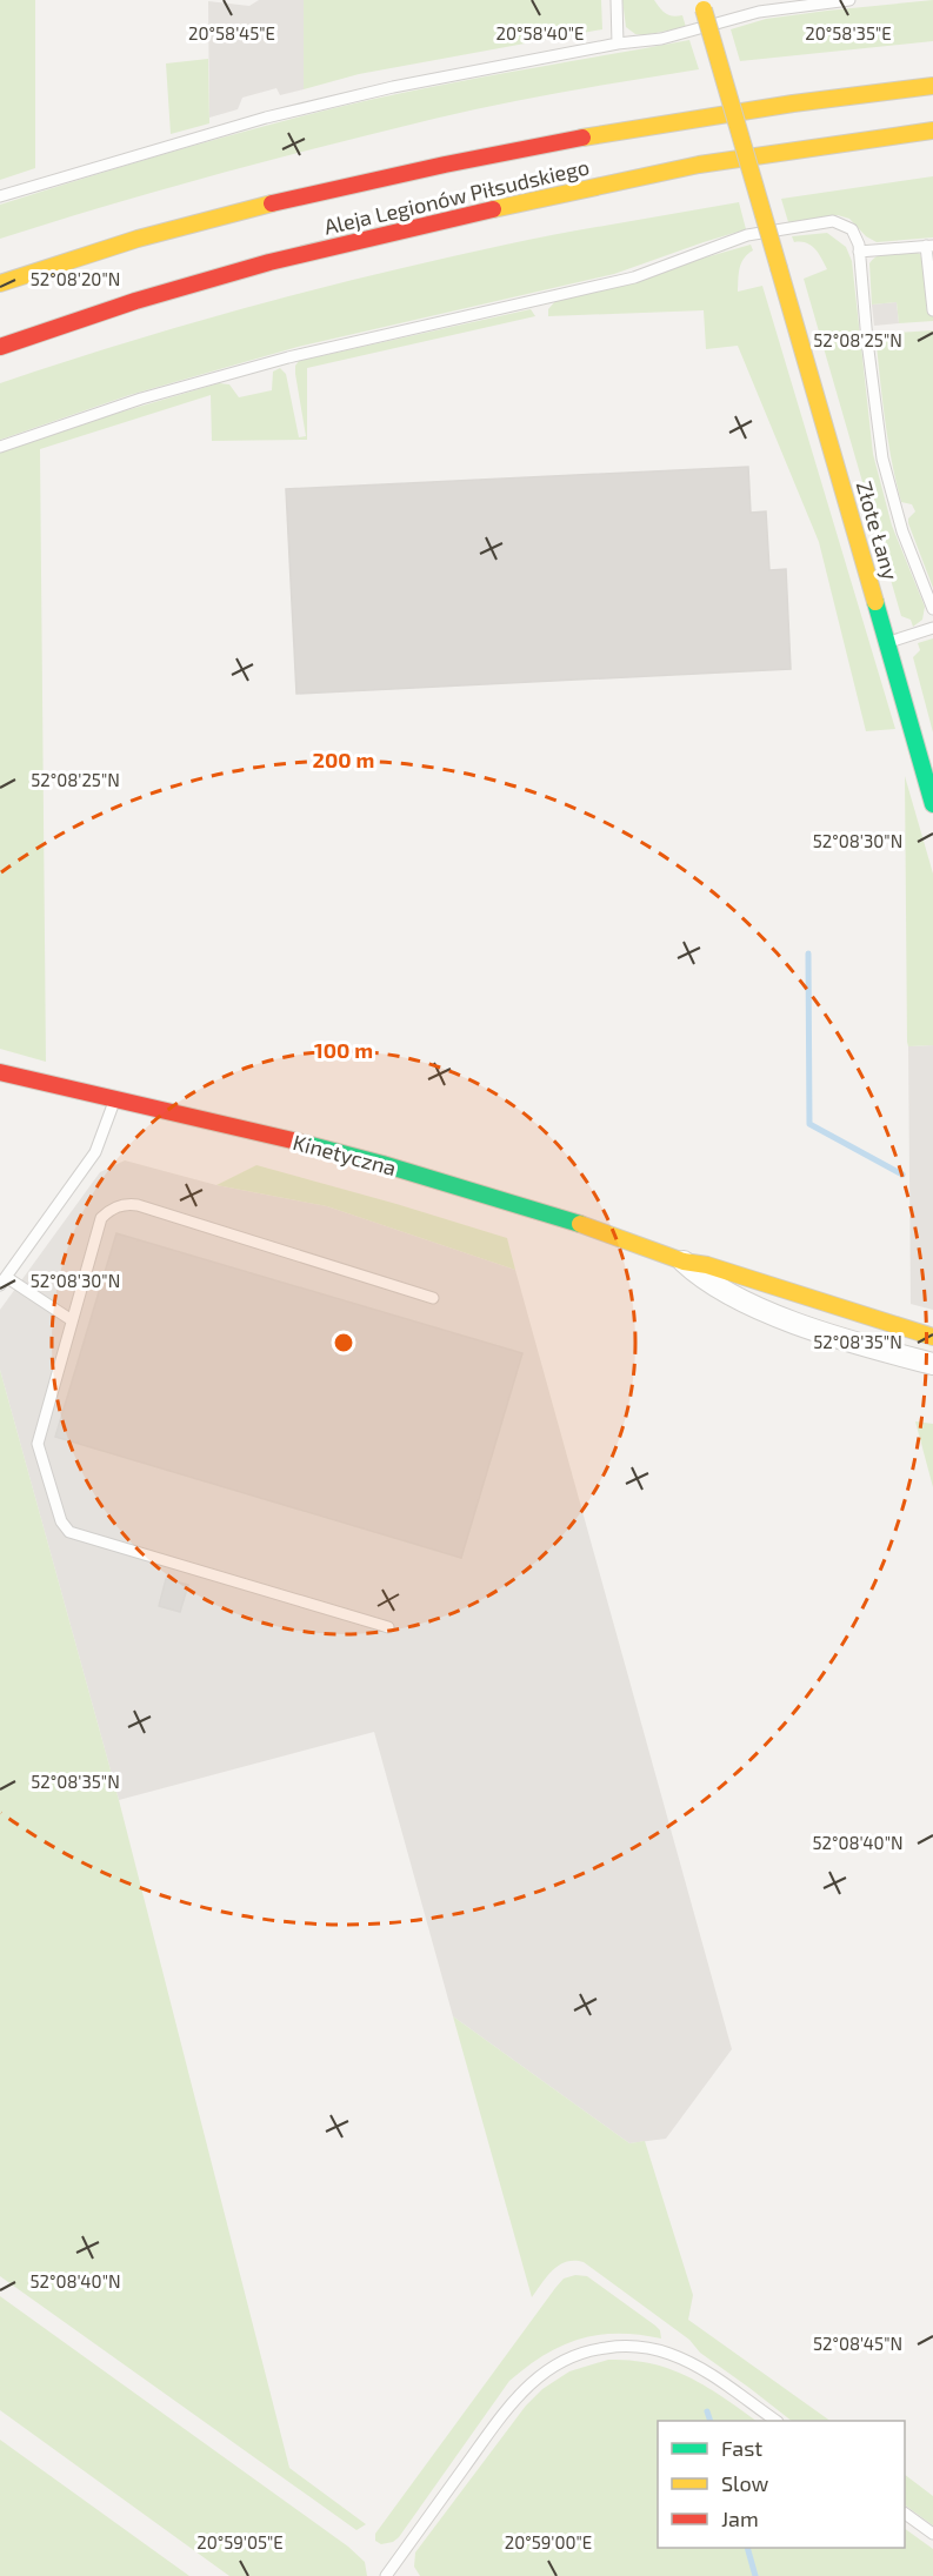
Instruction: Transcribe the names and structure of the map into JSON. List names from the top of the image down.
{
  "streets": {
    "main road": ["Aleja Legionów Piłsudskiego", "Złote Łany", "Kinetyczna"]
  },
  "legend": ["Fast", "Slow", "Jam"],
  "coordinates": [
    "20°58'40\"E",
    "20°58'45\"E",
    "20°58'35\"E",
    "52°08'20\"N",
    "52°08'25\"N",
    "52°08'30\"N",
    "52°08'35\"N",
    "52°08'40\"N",
    "52°08'45\"N",
    "20°59'05\"E",
    "20°59'00\"E"
  ],
  "rings": ["200 m", "100 m"]
}
